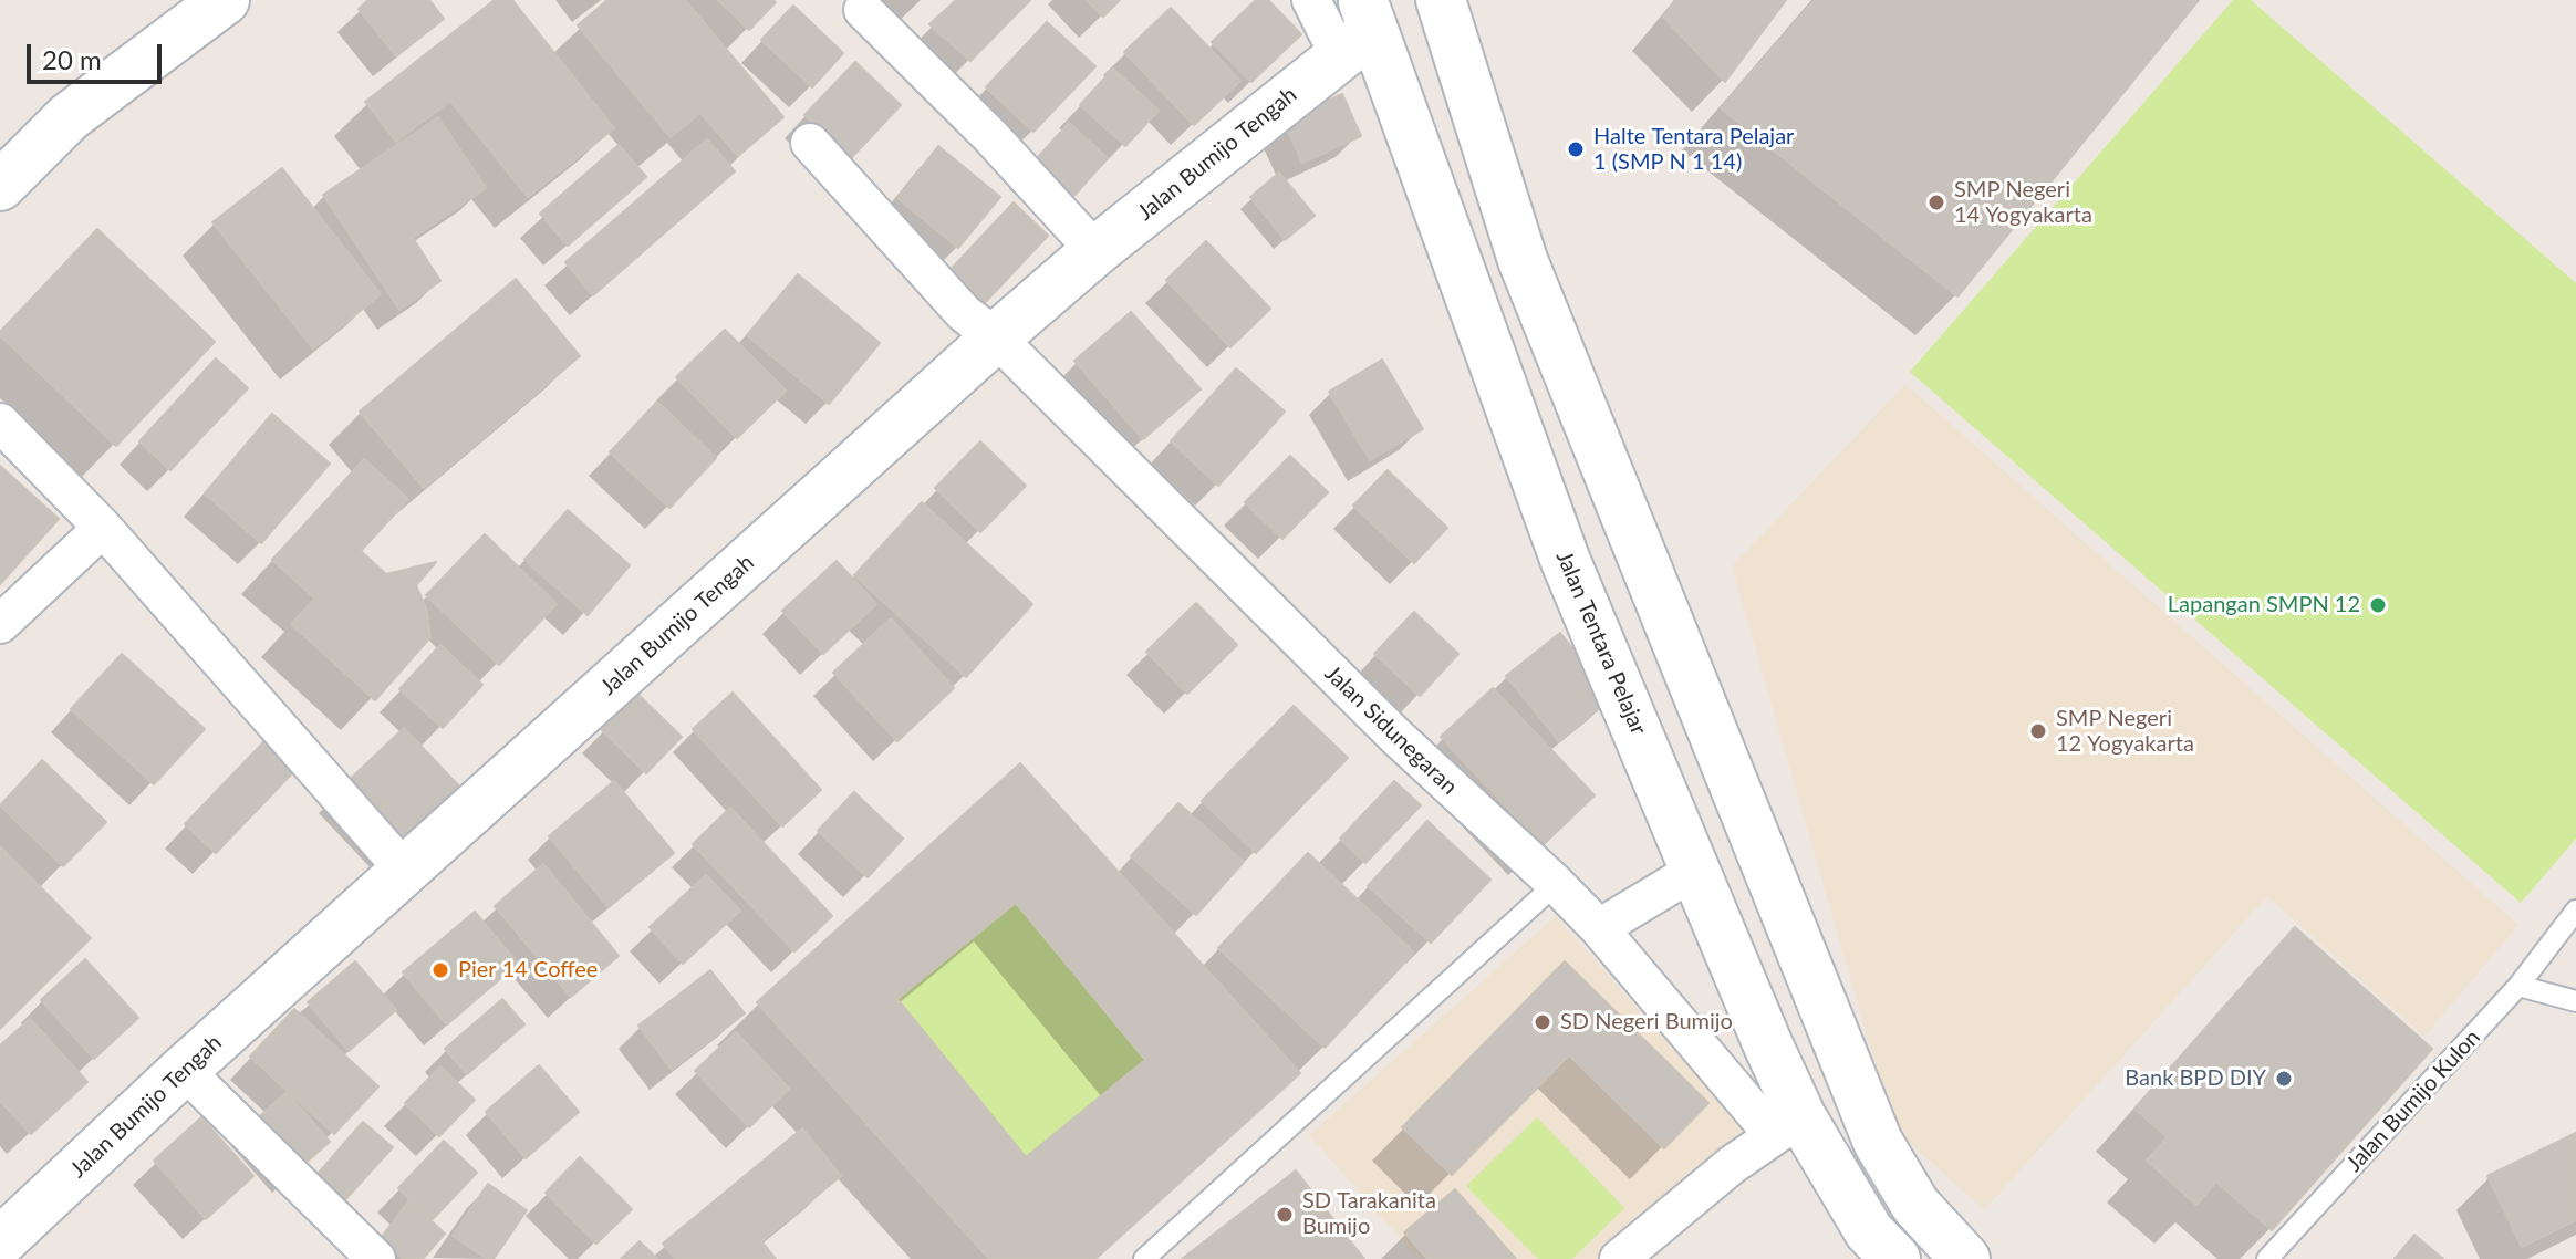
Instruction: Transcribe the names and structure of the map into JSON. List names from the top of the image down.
{
  "streets": {
    "main road": ["Jalan Bumijo Tengah", "Jalan Tentara Pelajar"],
    "street": ["Jalan Sidunegaran"],
    "lane": ["Jalan Bumijo Kulon"]
  },
  "crossings": [
    ["Jalan Bumijo Tengah", "Jalan Tentara Pelajar"],
    ["Jalan Bumijo Tengah", "Jalan Sidunegaran"],
    ["Jalan Tentara Pelajar", "Jalan Sidunegaran"]
  ],
  "places": [
    "Halte Tentara Pelajar 1 (SMP N 1 14)",
    "SMP Negeri 14 Yogyakarta",
    "Lapangan SMPN 12",
    "SMP Negeri 12 Yogyakarta",
    "Pier 14 Coffee",
    "SD Negeri Bumijo",
    "Bank BPD DIY",
    "SD Tarakanita Bumijo"
  ],
  "scale_bar": "20 m"
}
